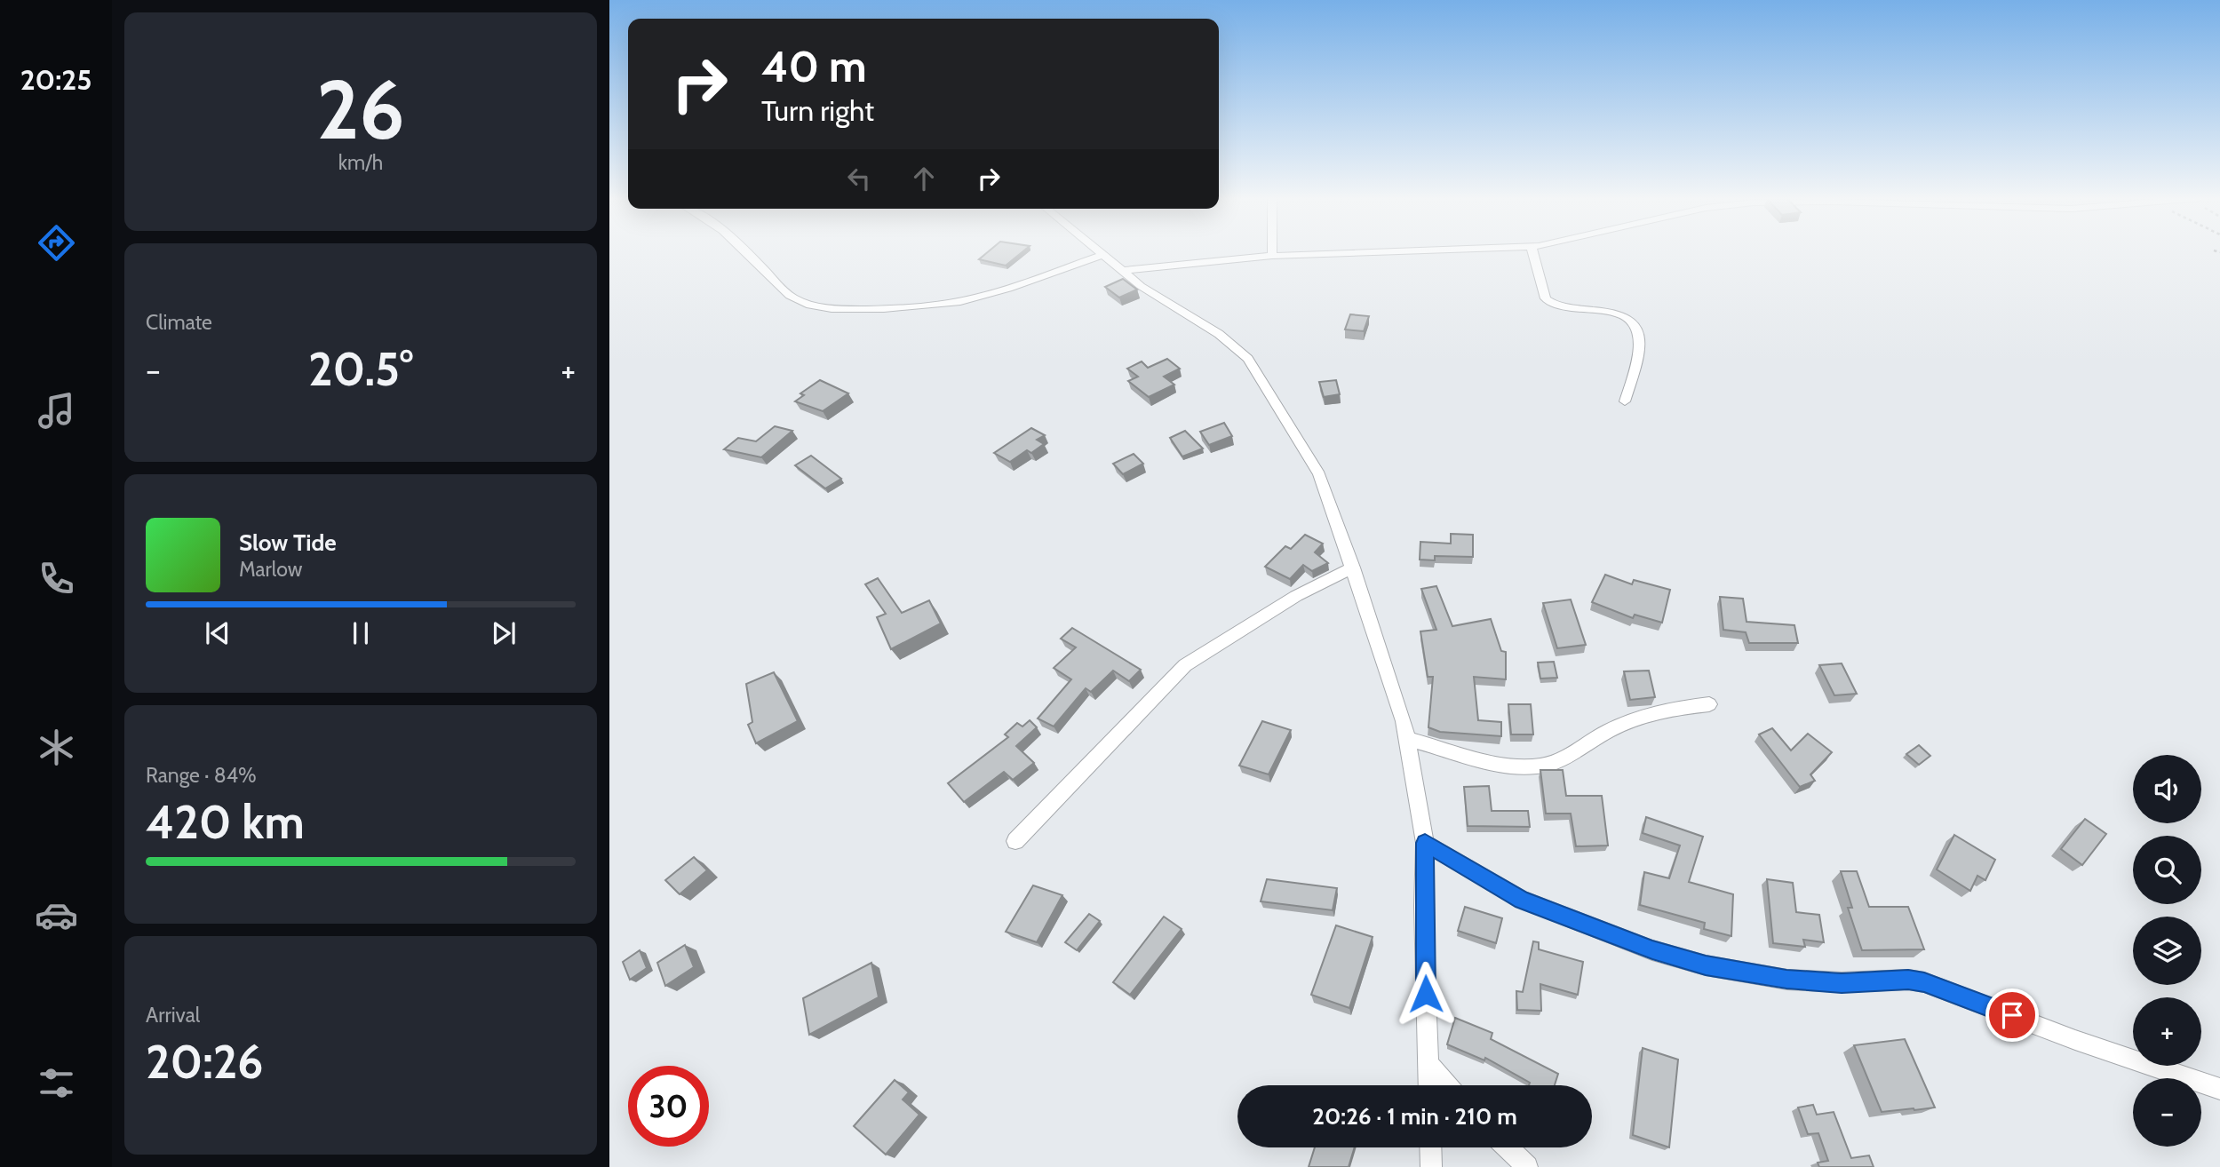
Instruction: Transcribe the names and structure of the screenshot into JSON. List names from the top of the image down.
{
  "page": {
    "tabs": "20:25",
    "tile": [
      ["26", "km/h"],
      "Climate",
      ["Range · 84%", "420 km"],
      ["Arrival", "20:26"]
    ],
    "turn": ["40 m", "Turn right"],
    "heat": ["−", "20.5°", "+"],
    "song": ["Slow Tide", "Marlow"],
    "map_buttons": ["+", "−"],
    "limit": "30",
    "trip": "20:26 · 1 min · 210 m"
  }
}
